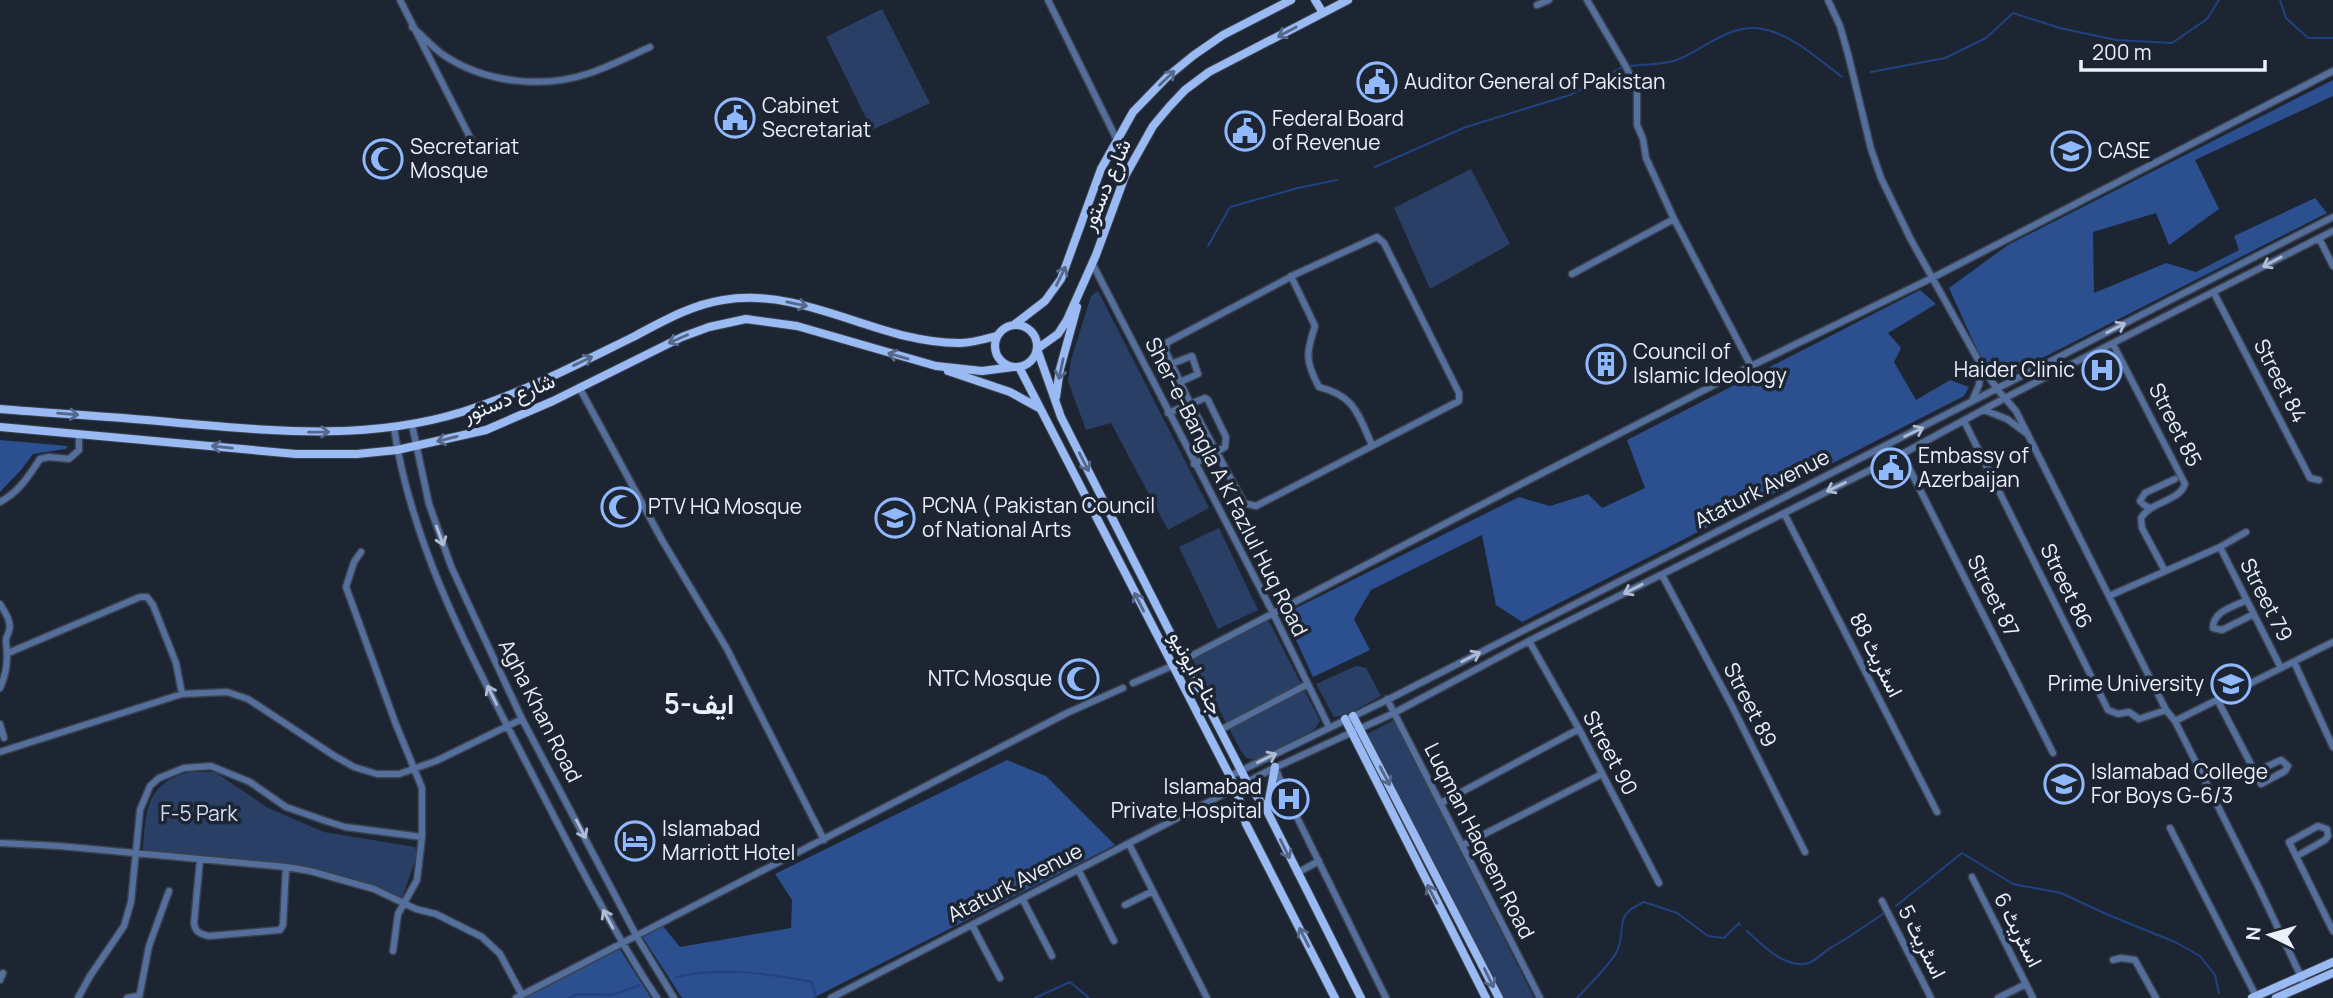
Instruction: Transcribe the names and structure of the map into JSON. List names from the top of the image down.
{
  "streets": {
    "main road": ["شارع دستور", "جناح ایونیو"],
    "street": [
      "Street 84",
      "Street 85",
      "Sher-e-Bangla A K Fazlul Huq Road",
      "Ataturk Avenue",
      "Street 86",
      "Street 87",
      "Street 79",
      "اسٹریٹ 88",
      "Street 89",
      "Agha Khan Road",
      "Street 90",
      "Luqman Haqeem Road",
      "اسٹریٹ 6",
      "اسٹریٹ 5"
    ]
  },
  "crossings": [
    ["شارع دستور", "Sher-e-Bangla A K Fazlul Huq Road"],
    ["شارع دستور", "جناح ایونیو"],
    ["شارع دستور", "Agha Khan Road"],
    ["Street 84", "Ataturk Avenue"],
    ["Street 85", "Ataturk Avenue"],
    ["Sher-e-Bangla A K Fazlul Huq Road", "Ataturk Avenue"],
    ["Ataturk Avenue", "Street 86"],
    ["Ataturk Avenue", "Street 87"],
    ["Ataturk Avenue", "اسٹریٹ 88"],
    ["Ataturk Avenue", "جناح ایونیو"],
    ["Ataturk Avenue", "Street 89"],
    ["Ataturk Avenue", "Street 90"],
    ["Ataturk Avenue", "Luqman Haqeem Road"]
  ],
  "districts": ["ایف-5"],
  "parks": ["F-5 Park"],
  "places": {
    "public building": [
      "Auditor General of Pakistan",
      "Cabinet Secretariat",
      "Federal Board of Revenue",
      "Embassy of Azerbaijan"
    ],
    "school or university": [
      "CASE",
      "PCNA ( Pakistan Council of National Arts",
      "Prime University",
      "Islamabad College For Boys G-6/3"
    ],
    "mosque": ["Secretariat Mosque", "PTV HQ Mosque", "NTC Mosque"],
    "building": ["Council of Islamic Ideology"],
    "hospital": ["Haider Clinic", "Islamabad Private Hospital"],
    "hotel": ["Islamabad Marriott Hotel"]
  },
  "scale_bar": "200 m",
  "north": "left"
}
